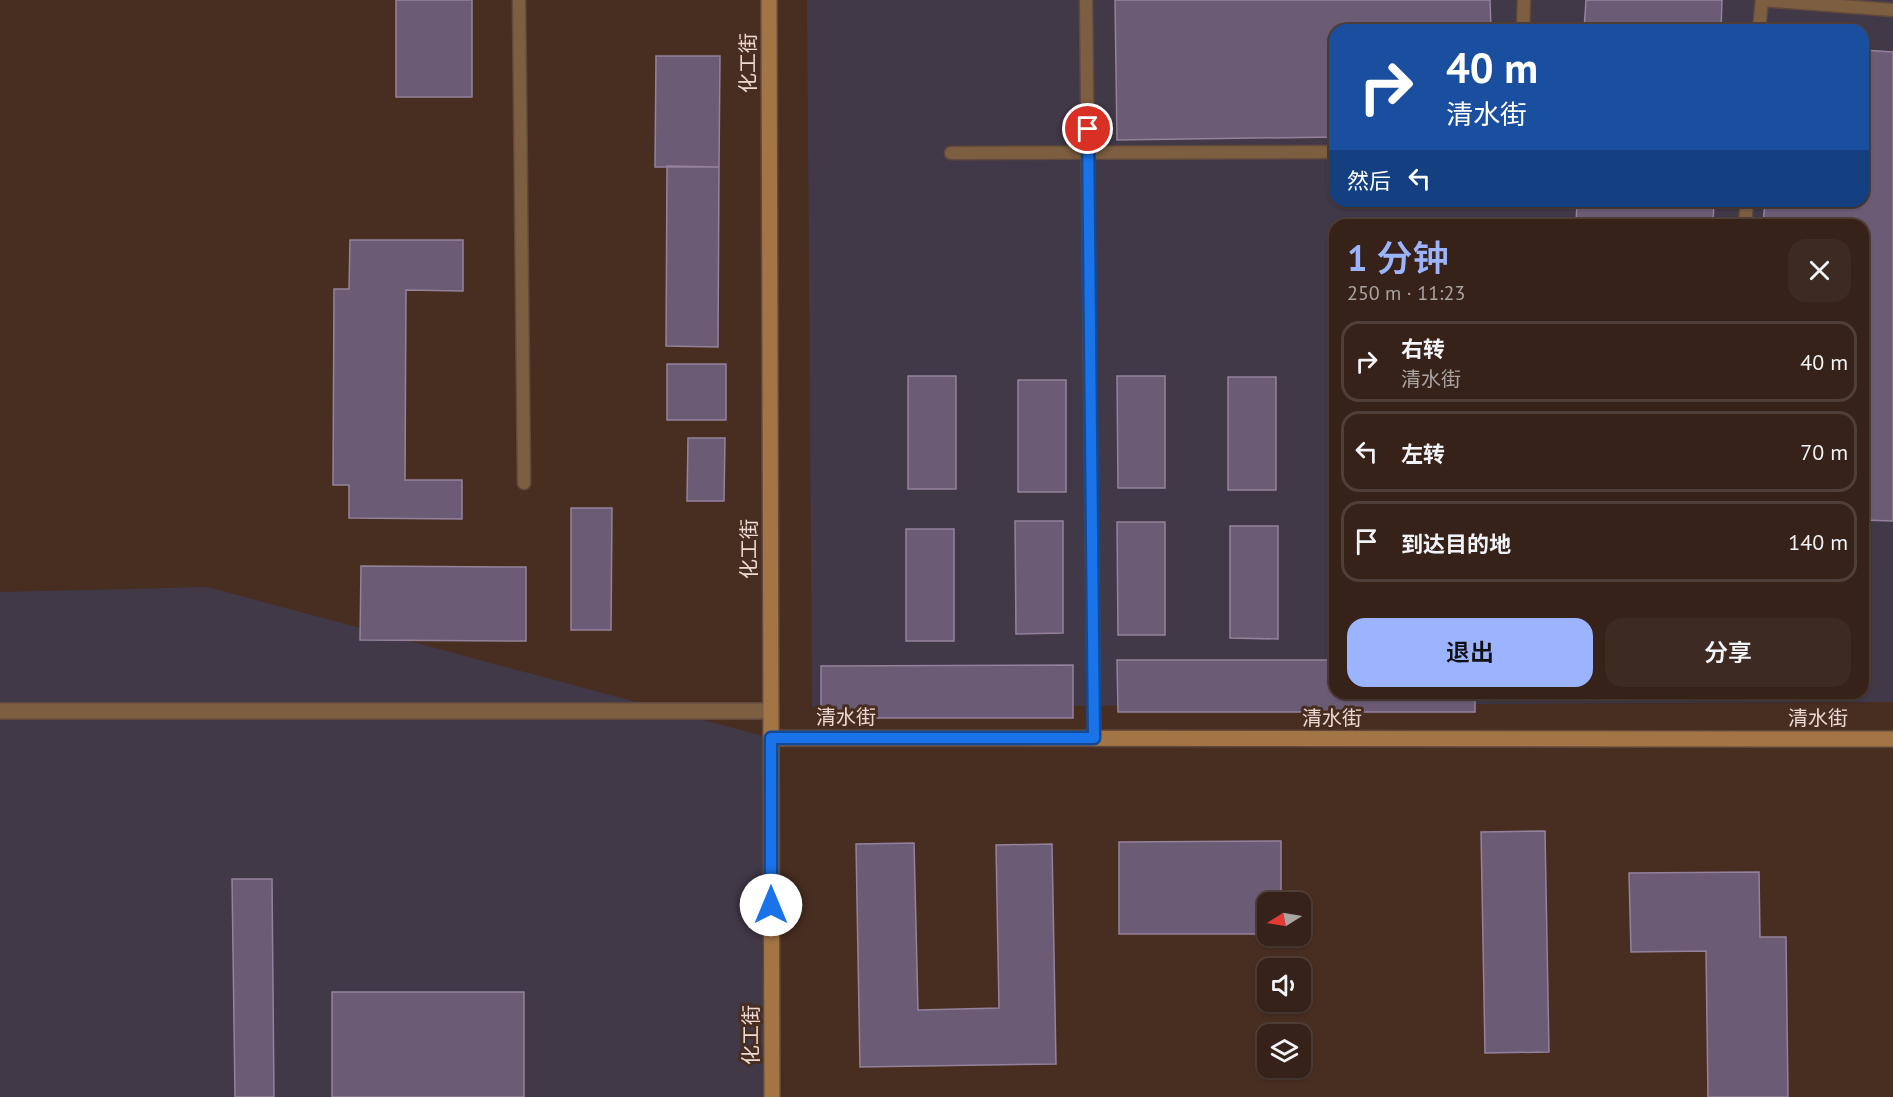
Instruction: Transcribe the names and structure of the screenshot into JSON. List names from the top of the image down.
{
  "streets": {
    "street": ["化工街", "清水街"]
  },
  "crossings": [
    ["化工街", "清水街"]
  ],
  "north": "left",
  "page": {
    "turn": ["40 m", "清水街"],
    "then": "然后",
    "heading": ["1 分钟", "250 m · 11:23"],
    "list": [
      {
        "name": "右转",
        "note": "清水街",
        "value": "40 m"
      },
      {
        "name": "左转",
        "value": "70 m"
      },
      {
        "name": "到达目的地",
        "value": "140 m"
      }
    ],
    "buttons": ["退出", "分享"]
  }
}
